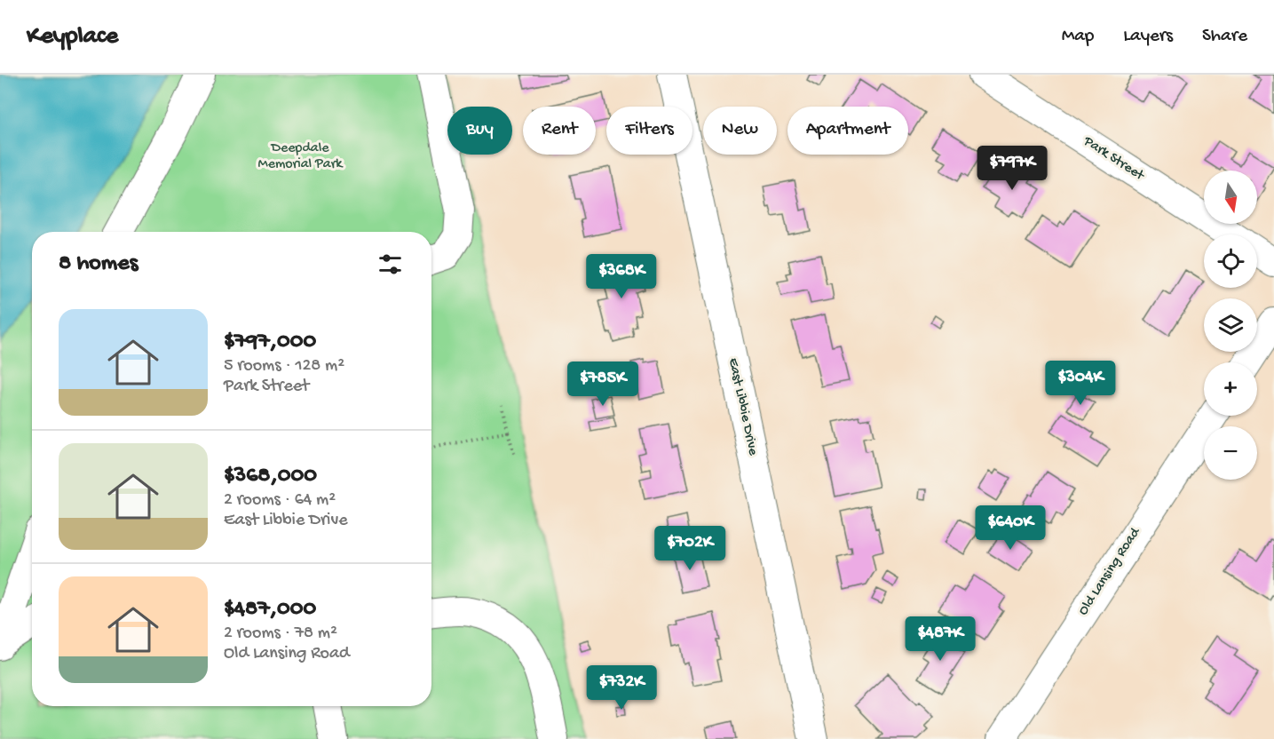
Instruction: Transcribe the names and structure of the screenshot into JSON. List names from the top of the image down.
{
  "streets": {
    "street": ["Park Street", "East Libbie Drive", "Old Lansing Road"]
  },
  "parks": ["Deepdale Memorial Park"],
  "north": "bottom",
  "page": {
    "header": "Keyplace",
    "nav": ["Map", "Layers", "Share"],
    "chip": [
      "Buy",
      "Rent",
      "Filters",
      "New",
      "Apartment"
    ],
    "price": [
      "$797K",
      "$368K",
      "$304K",
      "$785K",
      "$640K",
      "$702K",
      "$487K",
      "$732K"
    ],
    "map_buttons": ["+", "−"],
    "heading": "8 homes",
    "list": [
      {
        "name": "$797,000",
        "note": "5 rooms · 128 m² · Park Street"
      },
      {
        "name": "$368,000",
        "note": "2 rooms · 64 m² · East Libbie Drive"
      },
      {
        "name": "$487,000",
        "note": "2 rooms · 78 m² · Old Lansing Road"
      }
    ]
  }
}
